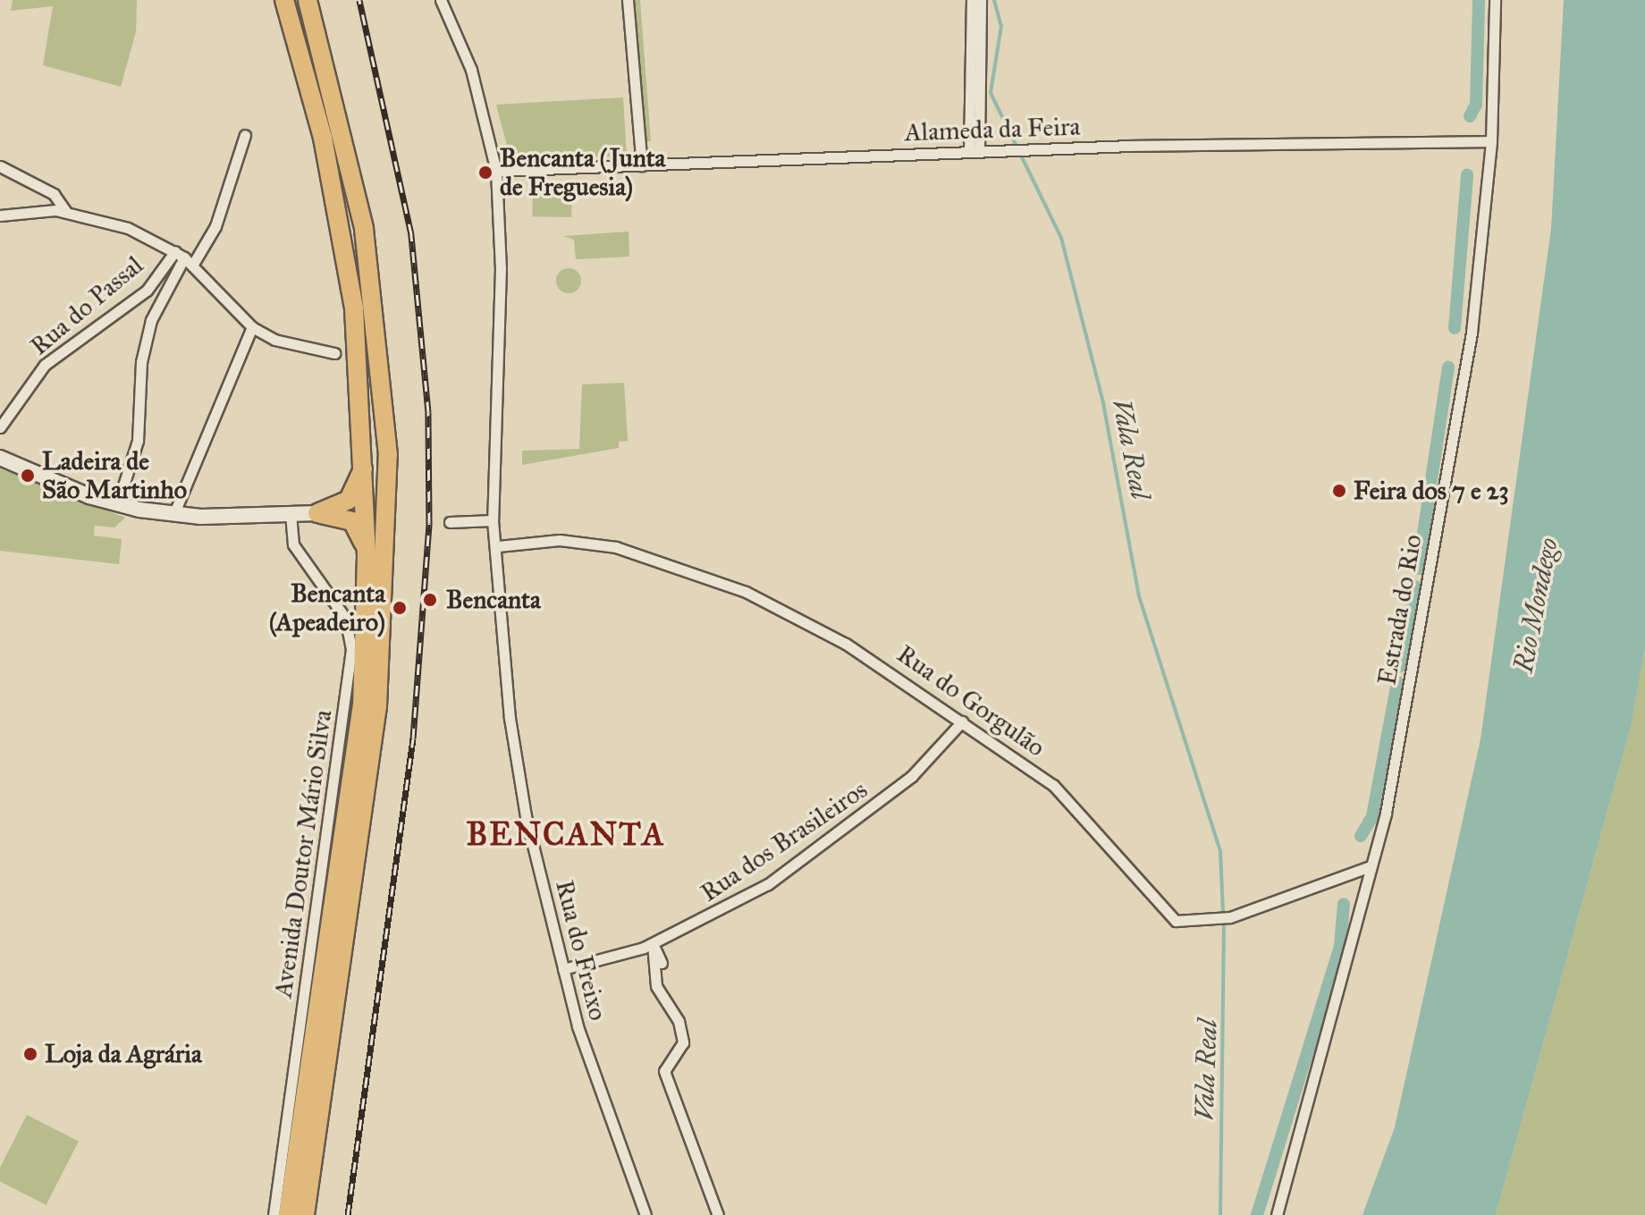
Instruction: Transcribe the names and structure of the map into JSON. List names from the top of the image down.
{
  "streets": {
    "street": [
      "Alameda da Feira",
      "Rua do Passal",
      "Estrada do Rio",
      "Rua do Gorgulão",
      "Rua dos Brasileiros",
      "Avenida Doutor Mário Silva",
      "Rua do Freixo"
    ]
  },
  "crossings": [
    ["Alameda da Feira", "Estrada do Rio"],
    ["Alameda da Feira", "Rua do Freixo"],
    ["Estrada do Rio", "Rua do Gorgulão"],
    ["Rua do Gorgulão", "Rua dos Brasileiros"],
    ["Rua do Gorgulão", "Rua do Freixo"],
    ["Rua dos Brasileiros", "Rua do Freixo"]
  ],
  "districts": ["BENCANTA"],
  "water": ["Vala Real", "Rio Mondego"],
  "places": [
    "Bencanta (Junta de Freguesia)",
    "Ladeira de São Martinho",
    "Feira dos 7 e 23",
    "Bencanta",
    "Bencanta (Apeadeiro)",
    "Loja da Agrária"
  ]
}
